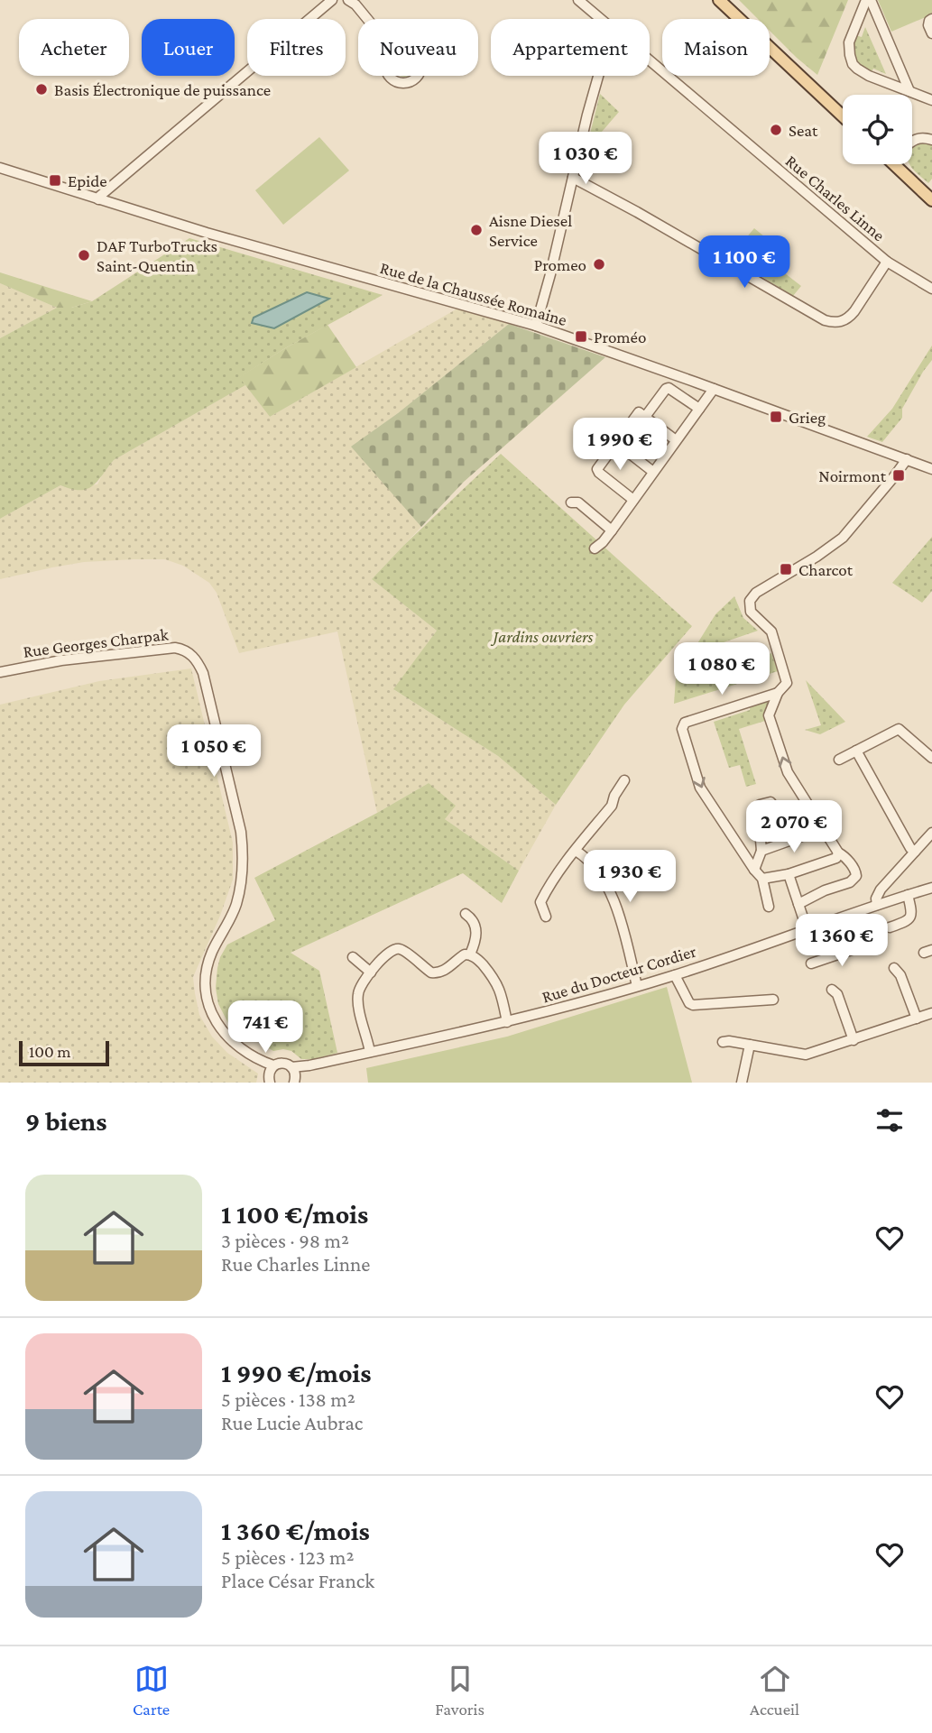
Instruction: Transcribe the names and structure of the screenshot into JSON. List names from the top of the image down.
{
  "streets": {
    "street": [
      "Rue Charles Linne",
      "Rue de la Chaussée Romaine",
      "Rue Georges Charpak",
      "Rue du Docteur Cordier"
    ]
  },
  "crossings": [
    ["Rue Georges Charpak", "Rue du Docteur Cordier"]
  ],
  "parks": ["Jardins ouvriers"],
  "places": {
    "other": [
      "Basis Électronique de puissance",
      "Seat",
      "Aisne Diesel Service",
      "DAF TurboTrucks Saint-Quentin",
      "Promeo"
    ],
    "transit": [
      "Epide",
      "Proméo",
      "Grieg",
      "Noirmont",
      "Charcot"
    ]
  },
  "scale_bar": "100 m",
  "page": {
    "chip": [
      "Acheter",
      "Louer",
      "Filtres",
      "Nouveau",
      "Appartement",
      "Maison"
    ],
    "price": [
      "1 030 €",
      "1 100 €",
      "1 990 €",
      "1 080 €",
      "1 050 €",
      "2 070 €",
      "1 930 €",
      "1 360 €",
      "741 €"
    ],
    "scale": "100 m",
    "heading": "9 biens",
    "list": [
      {
        "name": "1 100 €/mois",
        "note": "3 pièces · 98 m² · Rue Charles Linne"
      },
      {
        "name": "1 990 €/mois",
        "note": "5 pièces · 138 m² · Rue Lucie Aubrac"
      },
      {
        "name": "1 360 €/mois",
        "note": "5 pièces · 123 m² · Place César Franck"
      }
    ],
    "tabs": ["Carte", "Favoris", "Accueil"]
  }
}
